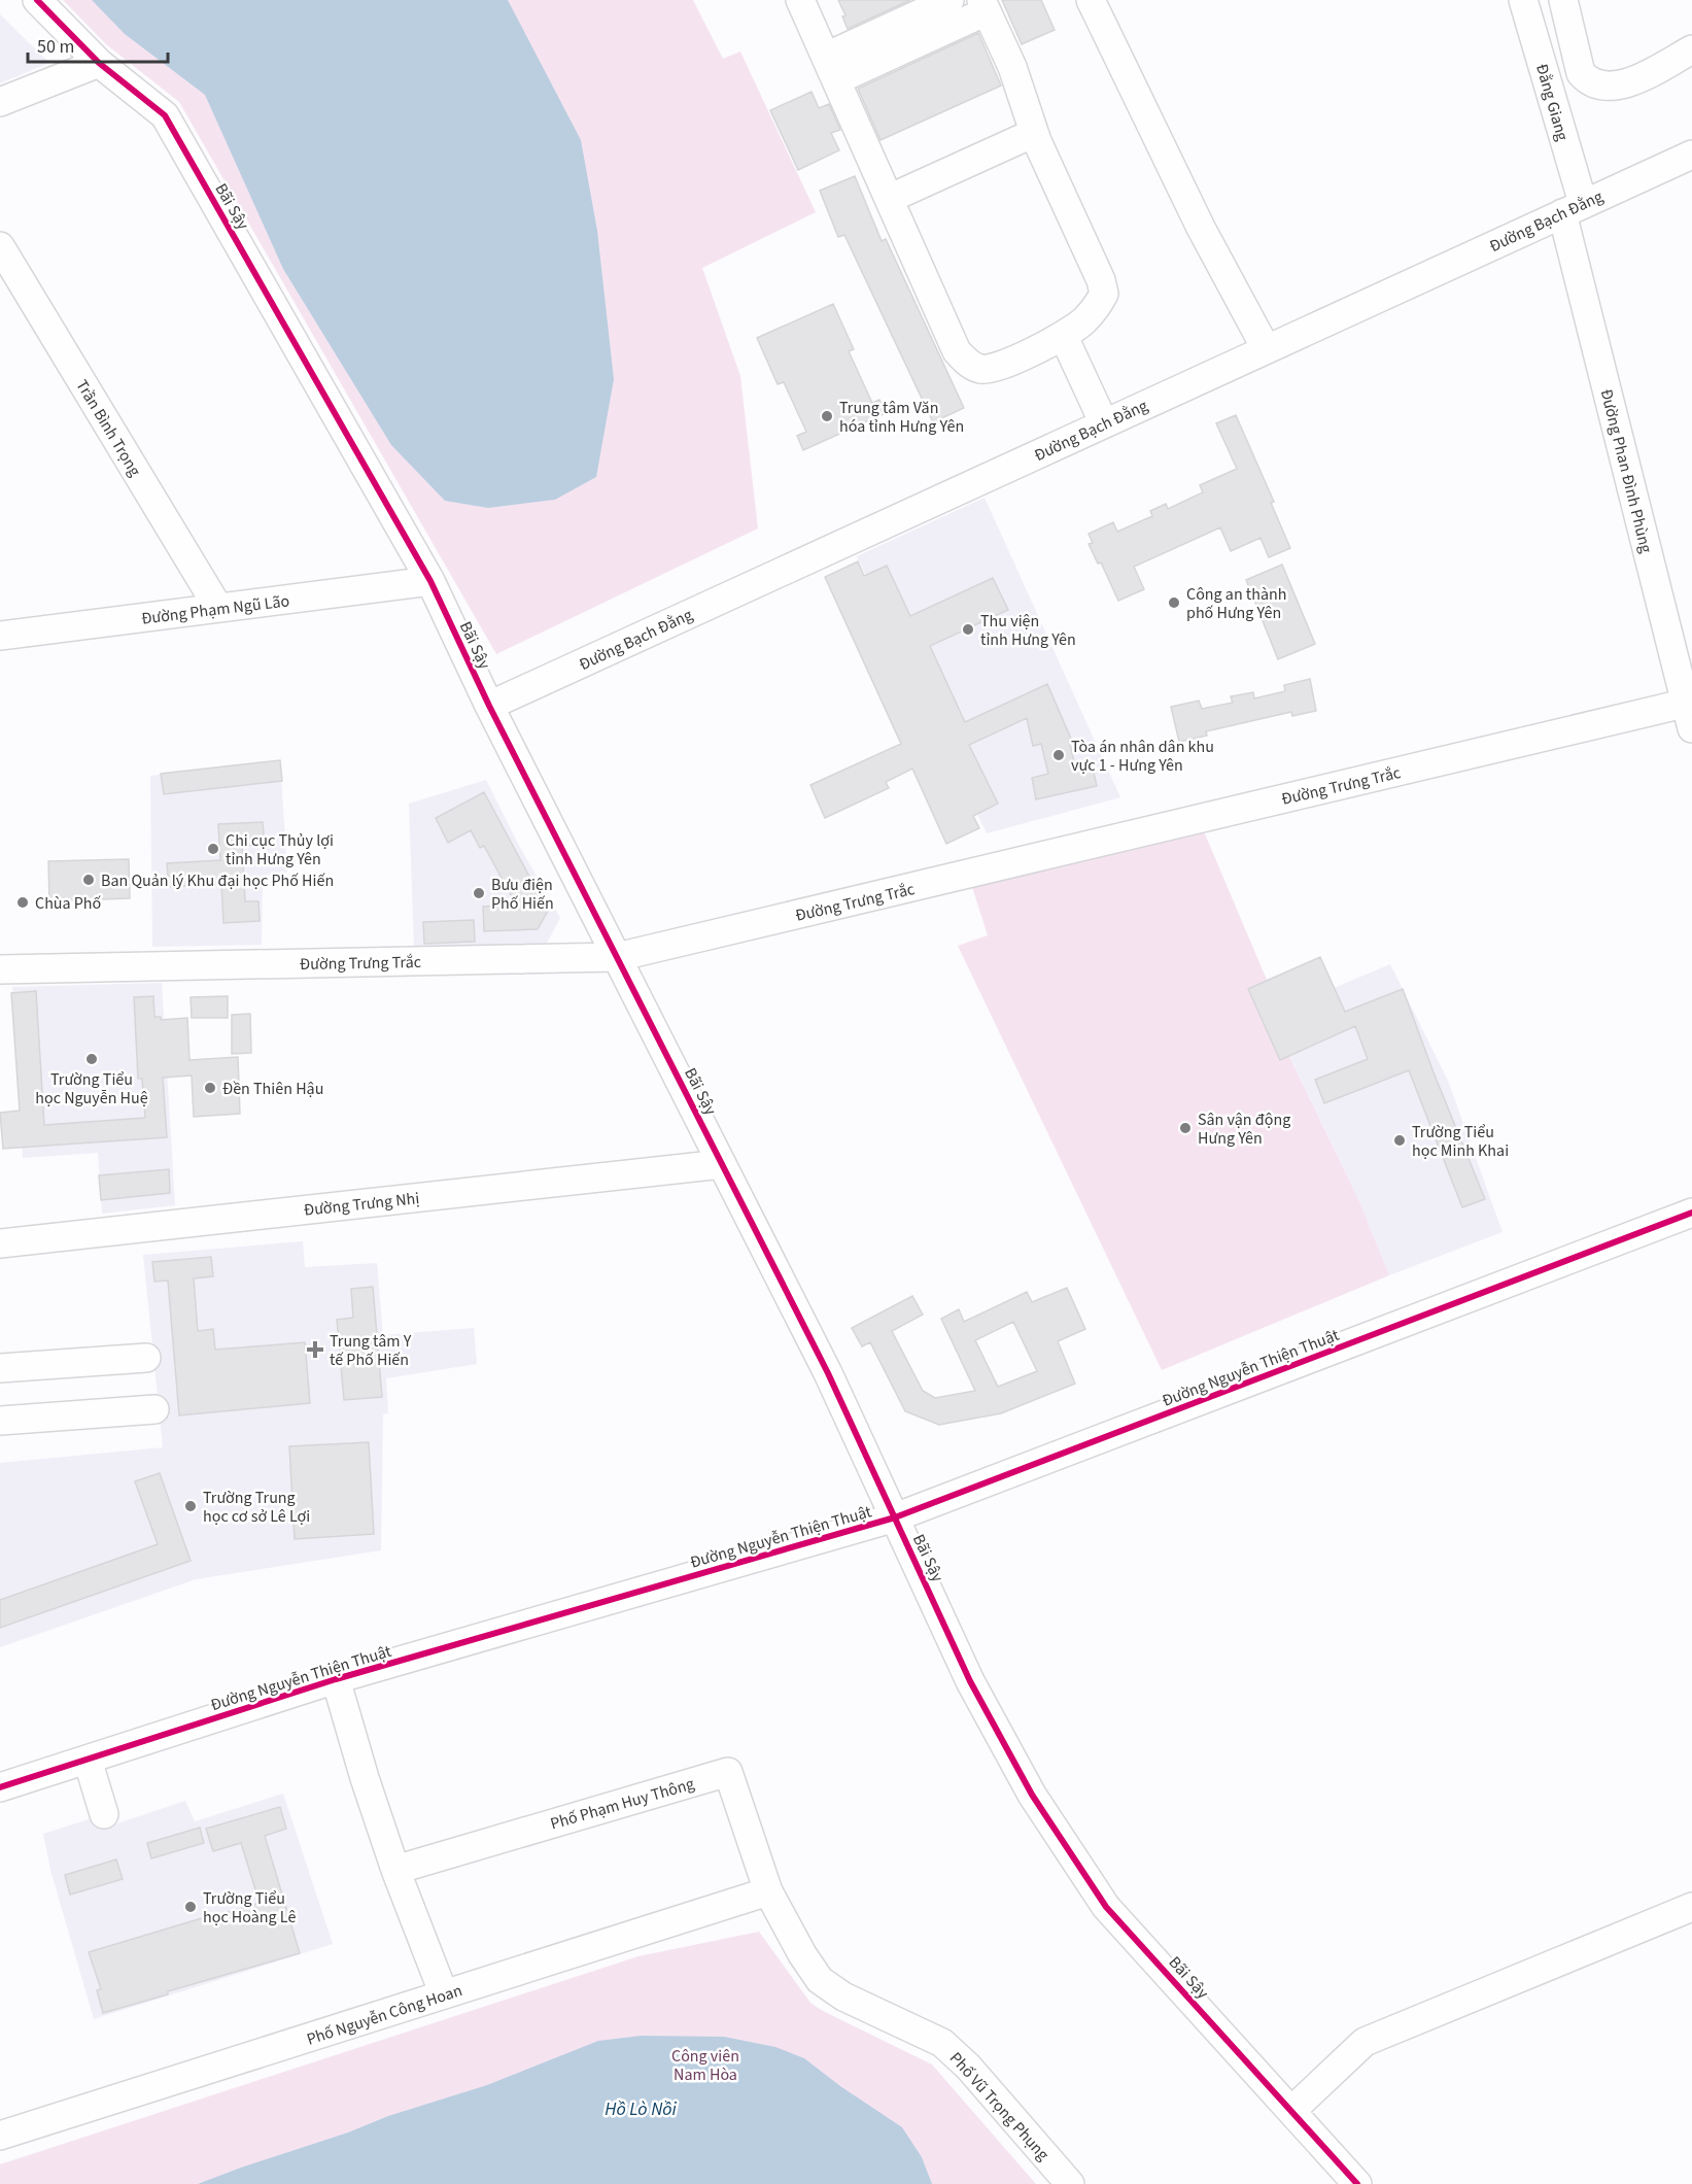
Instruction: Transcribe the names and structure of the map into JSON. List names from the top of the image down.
{
  "streets": {
    "street": [
      "Đằng Giang",
      "Bãi Sậy",
      "Đường Bạch Đằng",
      "Trần Bình Trọng",
      "Đường Phan Đình Phùng",
      "Đường Phạm Ngũ Lão",
      "Đường Trưng Trắc",
      "Đường Trưng Nhị",
      "Đường Nguyễn Thiện Thuật",
      "Phố Phạm Huy Thông",
      "Phố Nguyễn Công Hoan",
      "Phố Vũ Trọng Phụng"
    ]
  },
  "crossings": [
    ["Đằng Giang", "Đường Bạch Đằng"],
    ["Đằng Giang", "Đường Phan Đình Phùng"],
    ["Bãi Sậy", "Đường Bạch Đằng"],
    ["Bãi Sậy", "Đường Phạm Ngũ Lão"],
    ["Bãi Sậy", "Đường Trưng Trắc"],
    ["Bãi Sậy", "Đường Trưng Nhị"],
    ["Bãi Sậy", "Đường Nguyễn Thiện Thuật"],
    ["Đường Bạch Đằng", "Đường Phan Đình Phùng"],
    ["Trần Bình Trọng", "Đường Phạm Ngũ Lão"],
    ["Đường Phan Đình Phùng", "Đường Trưng Trắc"],
    ["Phố Phạm Huy Thông", "Phố Nguyễn Công Hoan"],
    ["Phố Phạm Huy Thông", "Phố Vũ Trọng Phụng"],
    ["Phố Nguyễn Công Hoan", "Phố Vũ Trọng Phụng"]
  ],
  "water": ["Hồ Lò Nồi"],
  "parks": ["Công viên Nam Hòa"],
  "places": {
    "other": [
      "Trung tâm Văn hóa tỉnh Hưng Yên",
      "Công an thành phố Hưng Yên",
      "Thu viện tỉnh Hưng Yên",
      "Tòa án nhân dân khu vực 1 - Hưng Yên",
      "Chi cục Thủy lợi tỉnh Hưng Yên",
      "Ban Quản lý Khu đại học Phố Hiến",
      "Bưu điện Phố Hiến",
      "Chùa Phố",
      "Trường Tiểu học Nguyễn Huệ",
      "Đền Thiên Hậu",
      "Sân vận động Hưng Yên",
      "Trường Tiểu học Minh Khai",
      "Trường Trung học cơ sở Lê Lợi",
      "Trường Tiểu học Hoàng Lê"
    ],
    "health": ["Trung tâm Y tế Phố Hiến"]
  },
  "scale_bar": "50 m"
}
